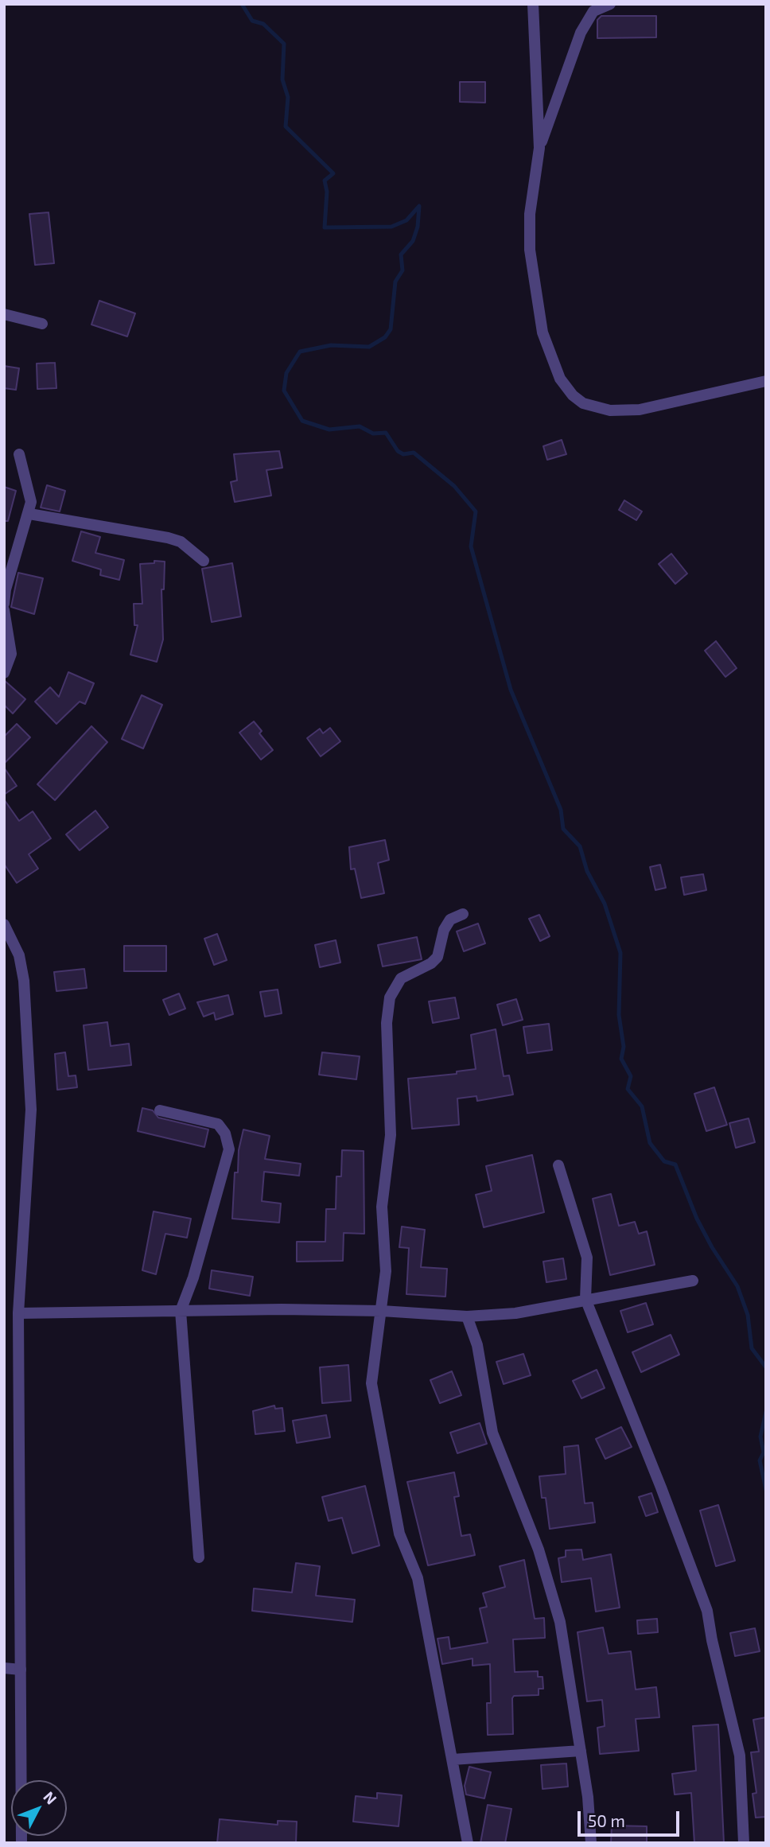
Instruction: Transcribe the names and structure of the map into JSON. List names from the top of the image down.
{
  "scale_bar": "50 m",
  "north": "top right"
}
